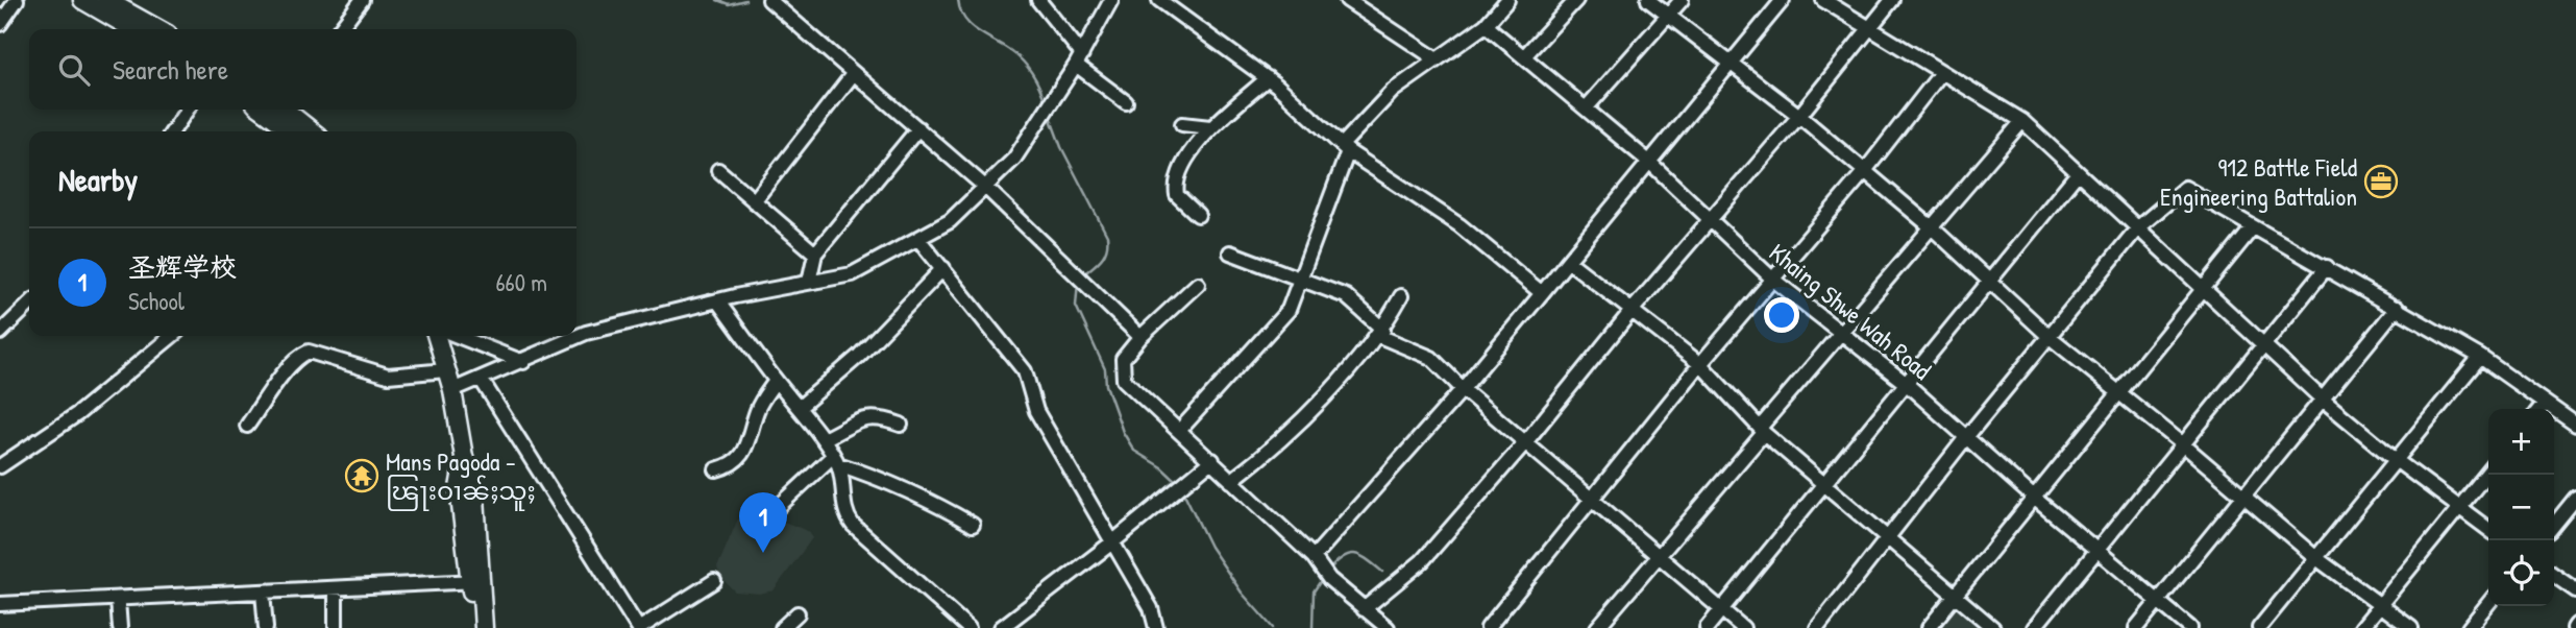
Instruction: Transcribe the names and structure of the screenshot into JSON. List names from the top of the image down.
{
  "streets": {
    "street": ["Khaing Shwe Wah Road"]
  },
  "places": {
    "office": ["912 Battle Field Engineering Battalion"],
    "temple": ["Mans Pagoda - ၽြႃးဝၢၼ်ႈသူႈ"]
  },
  "page": {
    "search": "Search here",
    "heading": "Nearby",
    "list": [
      {
        "mark": "1",
        "name": "圣辉学校",
        "note": "School",
        "value": "660 m"
      }
    ],
    "map_buttons": ["+", "−"],
    "pins": "1"
  }
}
